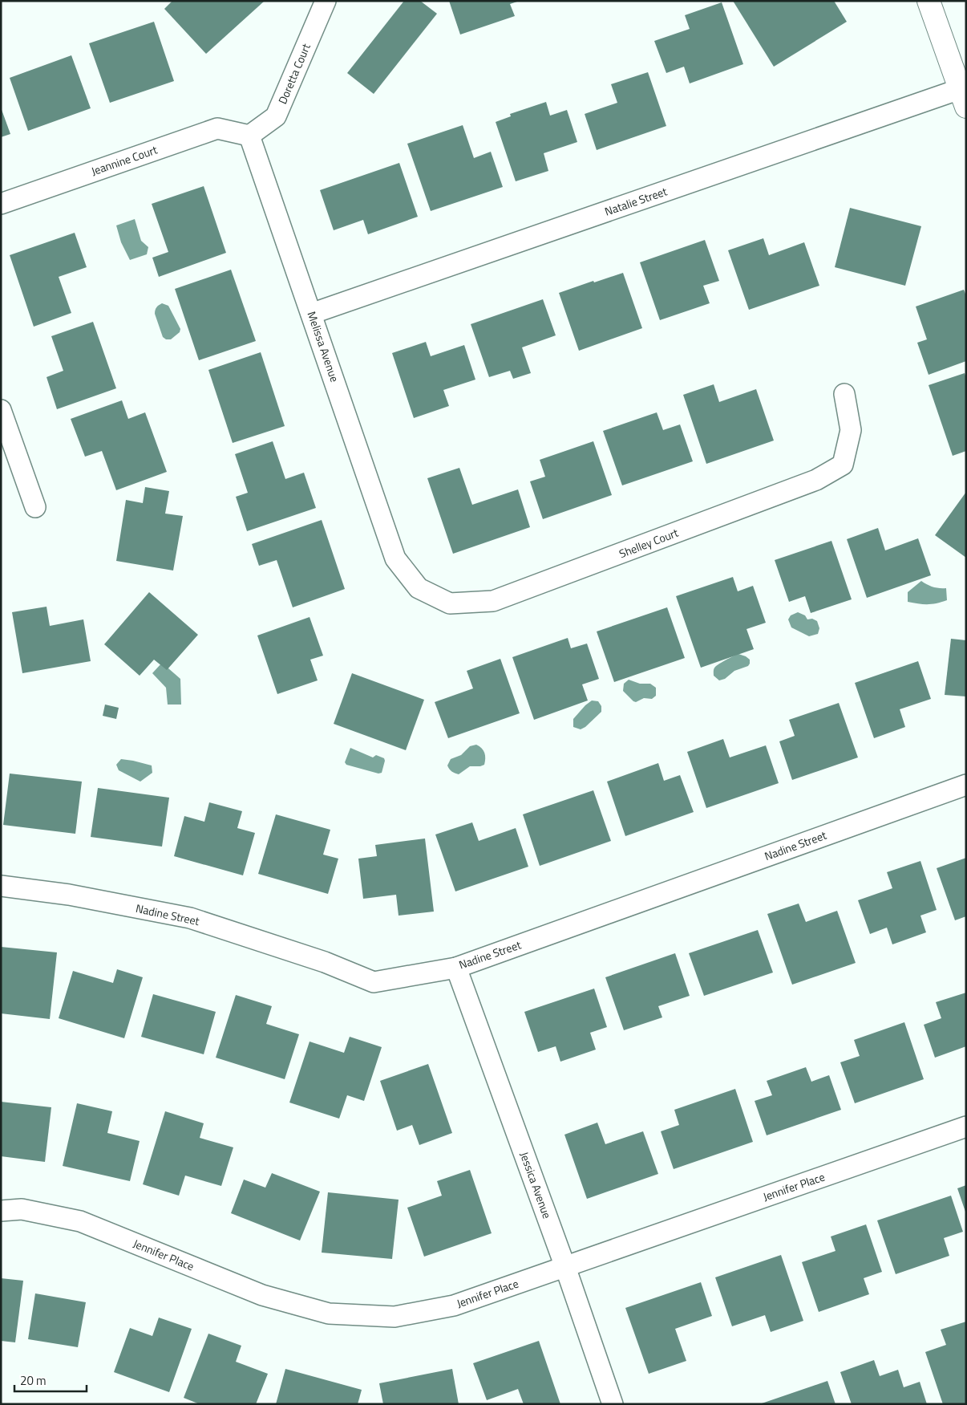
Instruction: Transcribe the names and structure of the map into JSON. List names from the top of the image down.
{
  "streets": {
    "street": [
      "Doretta Court",
      "Jeannine Court",
      "Natalie Street",
      "Melissa Avenue",
      "Shelley Court",
      "Nadine Street",
      "Jessica Avenue",
      "Jennifer Place"
    ]
  },
  "crossings": [
    ["Doretta Court", "Jeannine Court"],
    ["Doretta Court", "Melissa Avenue"],
    ["Jeannine Court", "Melissa Avenue"],
    ["Natalie Street", "Melissa Avenue"],
    ["Melissa Avenue", "Shelley Court"],
    ["Nadine Street", "Jessica Avenue"],
    ["Jessica Avenue", "Jennifer Place"]
  ],
  "scale_bar": "20 m"
}
